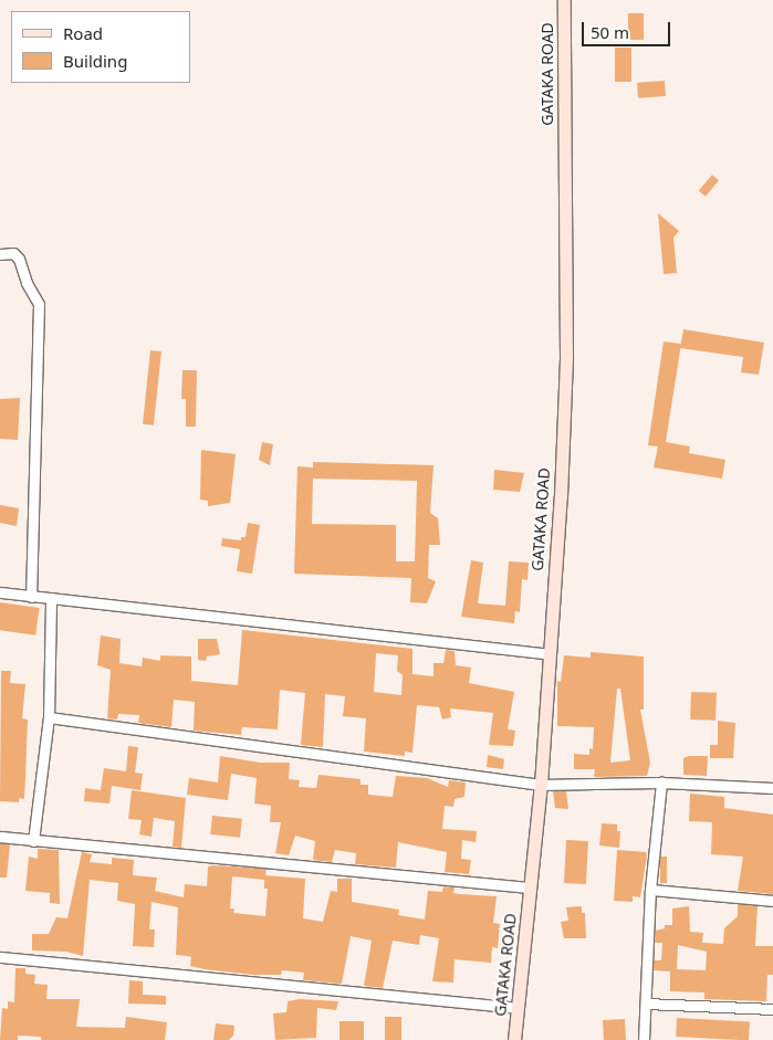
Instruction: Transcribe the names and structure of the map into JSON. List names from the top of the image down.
{
  "streets": {
    "street": ["GATAKA ROAD"]
  },
  "legend": ["Road", "Building"],
  "scale_bar": "50 m"
}
